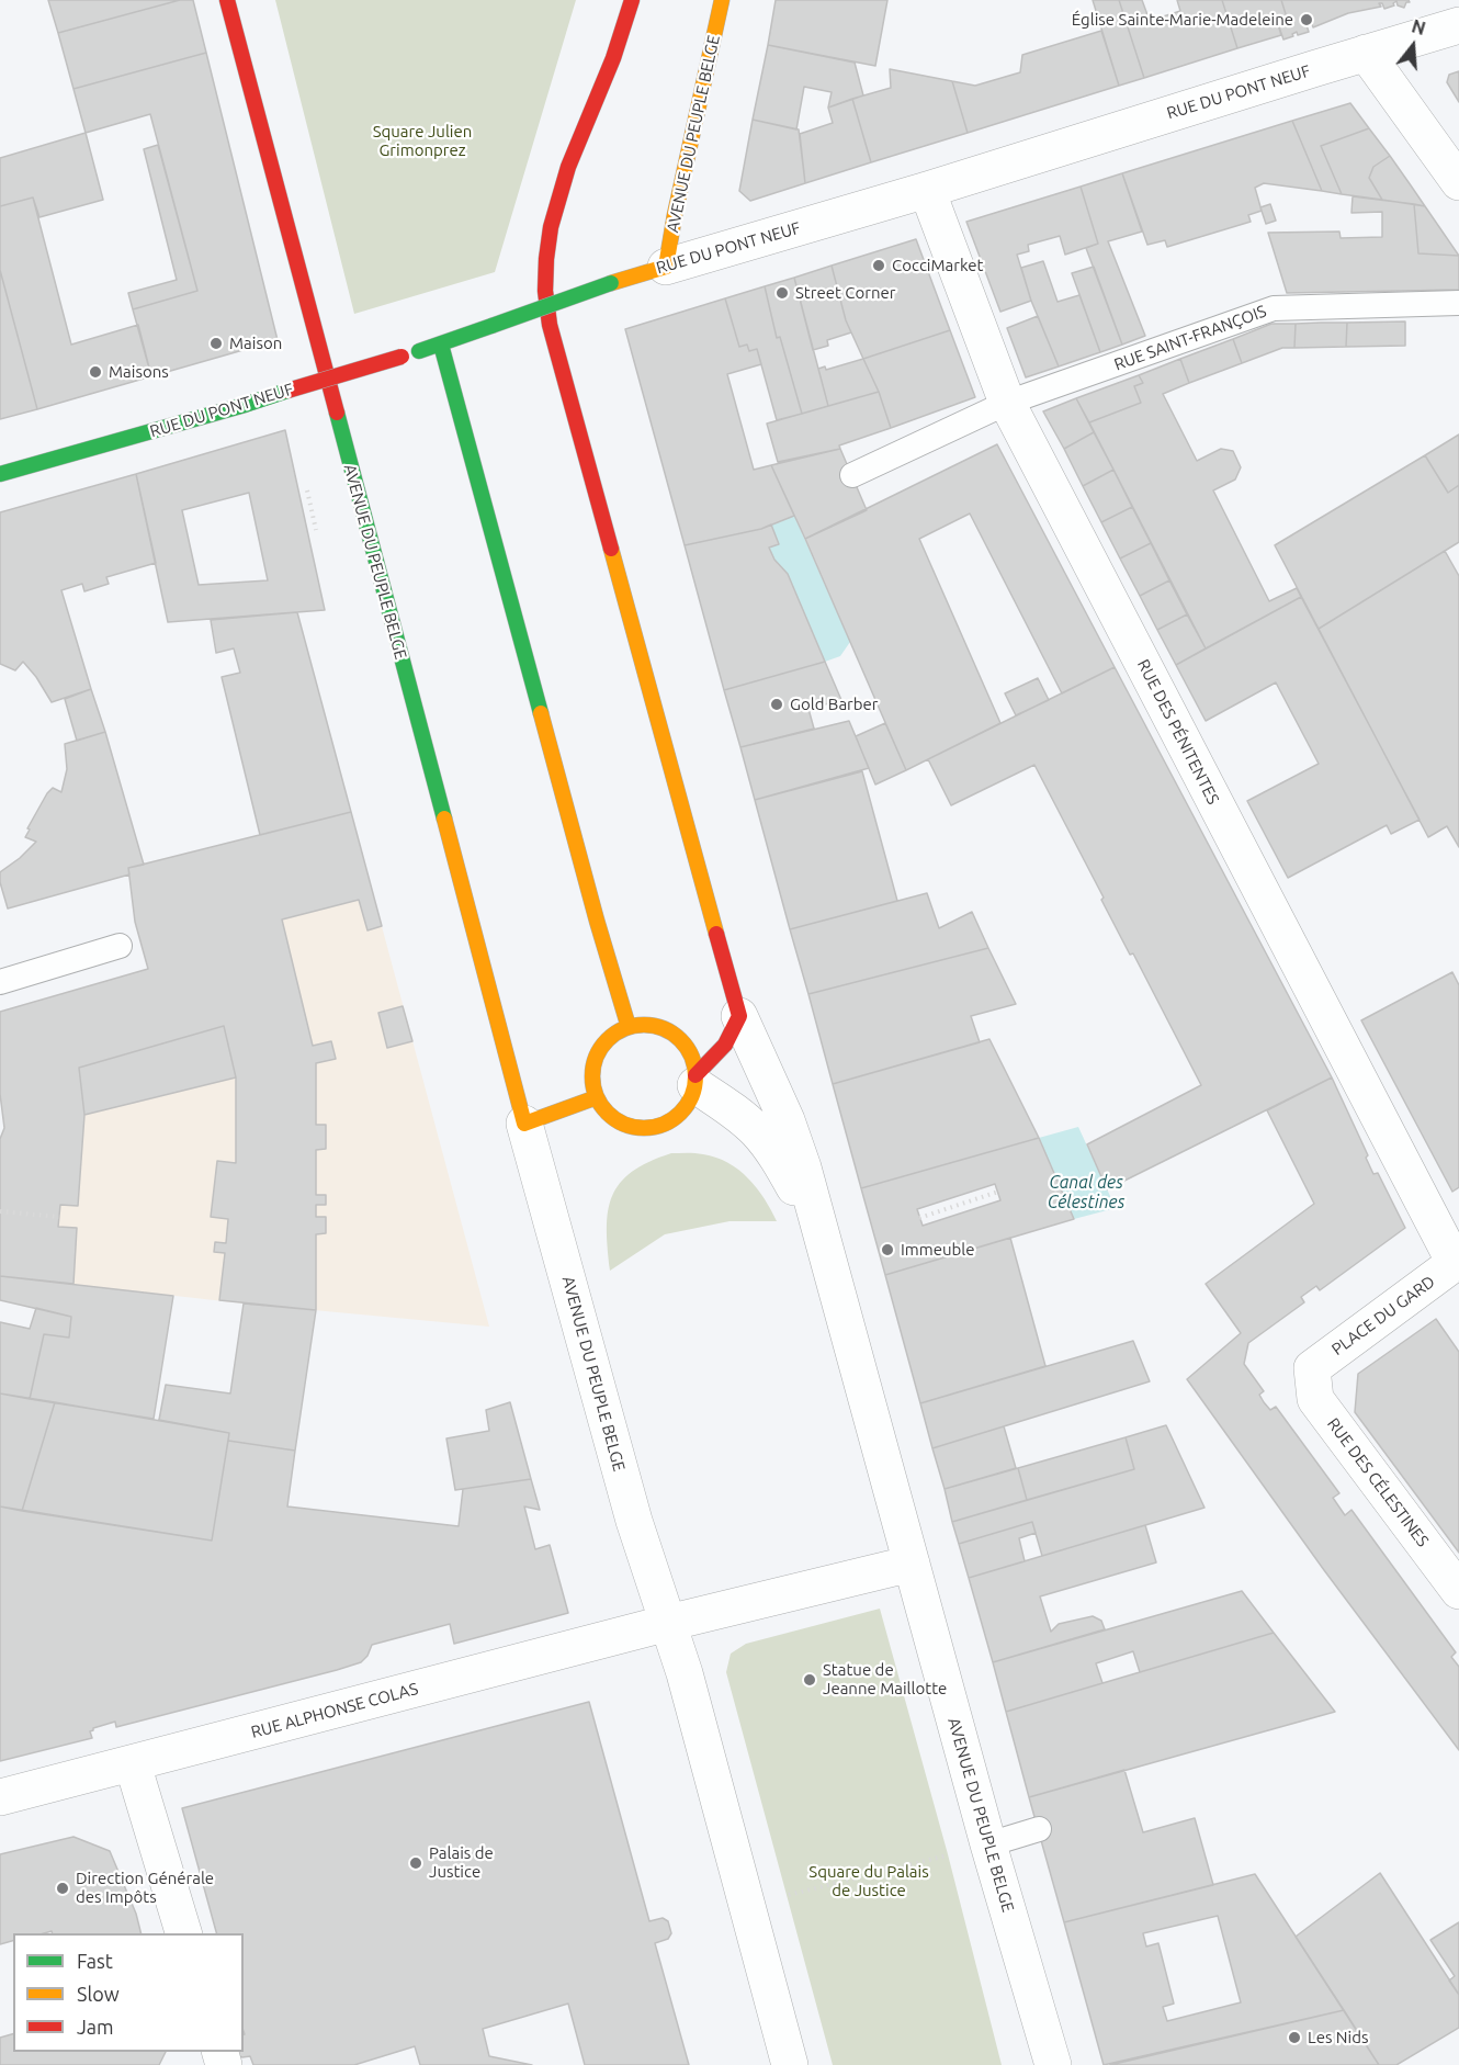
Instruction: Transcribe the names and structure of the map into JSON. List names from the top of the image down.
{
  "streets": {
    "street": [
      "RUE DU PONT NEUF",
      "AVENUE DU PEUPLE BELGE",
      "RUE DES PÉNITENTES",
      "PLACE DU GARD",
      "RUE DES CÉLESTINES",
      "RUE ALPHONSE COLAS"
    ],
    "lane": ["RUE SAINT-FRANÇOIS"]
  },
  "crossings": [
    ["RUE DU PONT NEUF", "AVENUE DU PEUPLE BELGE"],
    ["RUE DU PONT NEUF", "RUE DES PÉNITENTES"],
    ["AVENUE DU PEUPLE BELGE", "RUE ALPHONSE COLAS"],
    ["RUE SAINT-FRANÇOIS", "RUE DES PÉNITENTES"],
    ["RUE DES PÉNITENTES", "PLACE DU GARD"],
    ["PLACE DU GARD", "RUE DES CÉLESTINES"]
  ],
  "water": ["Canal des Célestines"],
  "parks": ["Square Julien Grimonprez", "Square du Palais de Justice"],
  "places": [
    "Église Sainte-Marie-Madeleine",
    "CocciMarket",
    "Street Corner",
    "Maison",
    "Maisons",
    "Gold Barber",
    "Immeuble",
    "Statue de Jeanne Maillotte",
    "Palais de Justice",
    "Direction Générale des Impôts",
    "Les Nids"
  ],
  "legend": ["Fast", "Slow", "Jam"],
  "north": "top"
}
